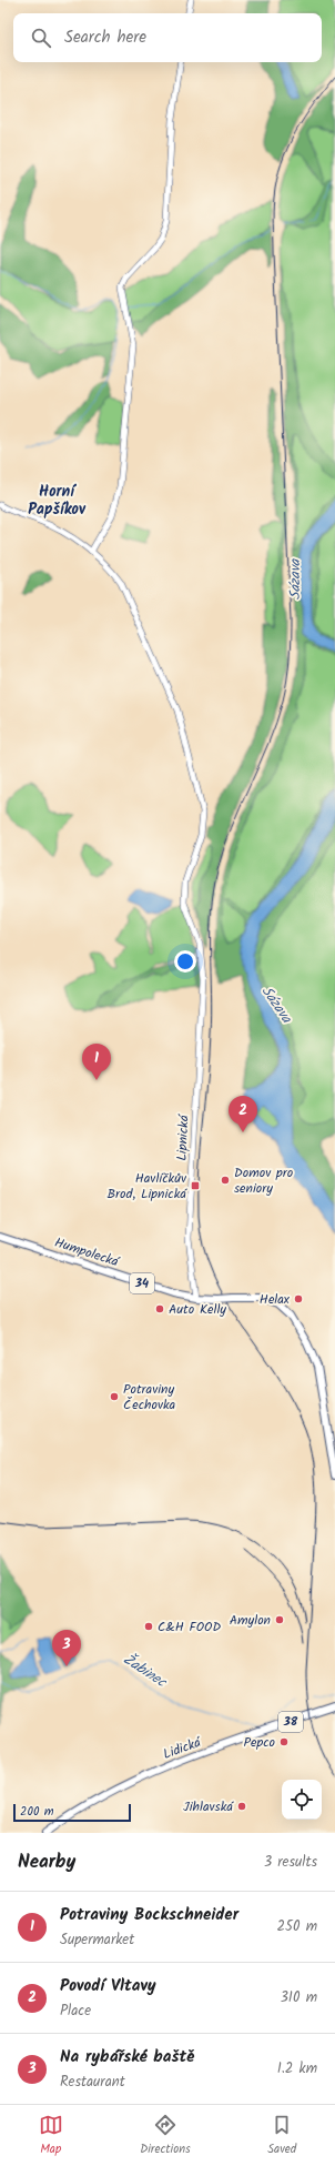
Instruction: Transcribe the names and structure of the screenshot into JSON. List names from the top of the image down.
{
  "streets": {
    "main road": [
      "Humpolecká",
      "34",
      "38",
      "Lidická"
    ],
    "street": ["Lipnická"]
  },
  "crossings": [
    ["Lipnická", "Humpolecká"]
  ],
  "districts": ["Horní Papšíkov"],
  "water": ["Sázava", "Žabinec"],
  "places": {
    "other": [
      "Domov pro seniory",
      "Helax",
      "Auto Kelly",
      "Potraviny Čechovka",
      "Amylon",
      "C&H FOOD",
      "Pepco",
      "Jihlavská"
    ],
    "transit": ["Havlíčkův Brod, Lipnická"]
  },
  "scale_bar": "200 m",
  "page": {
    "search": "Search here",
    "pins": ["1", "2", "3"],
    "scale": "200 m",
    "heading": ["Nearby", "3 results"],
    "list": [
      {
        "mark": "1",
        "name": "Potraviny Bockschneider",
        "note": "Supermarket",
        "value": "250 m"
      },
      {
        "mark": "2",
        "name": "Povodí Vltavy",
        "note": "Place",
        "value": "310 m"
      },
      {
        "mark": "3",
        "name": "Na rybářské baště",
        "note": "Restaurant",
        "value": "1.2 km"
      }
    ],
    "nav": ["Map", "Directions", "Saved"]
  }
}
